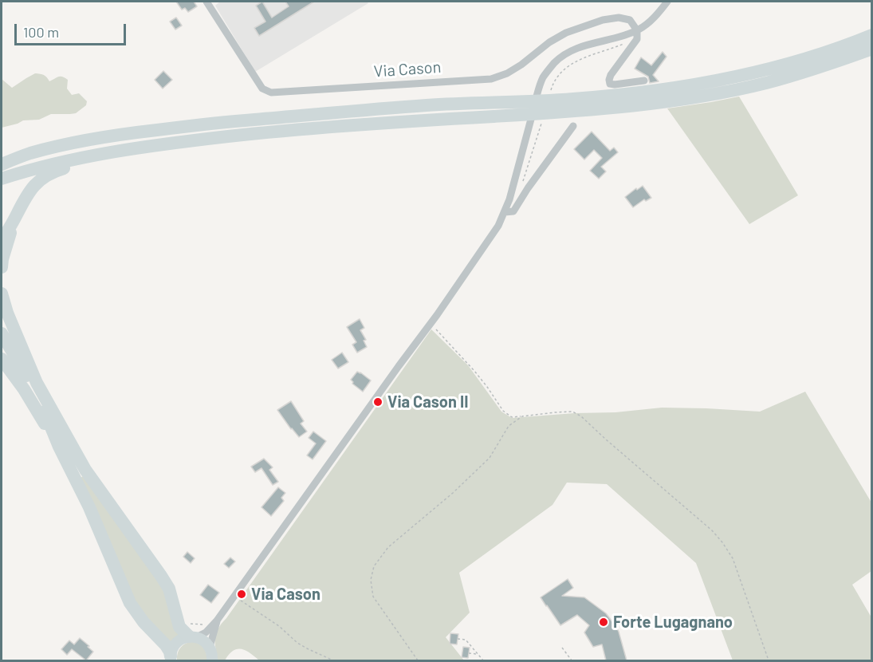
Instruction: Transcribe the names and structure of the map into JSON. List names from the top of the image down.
{
  "streets": {
    "street": ["Via Cason"]
  },
  "places": ["Via Cason II", "Via Cason", "Forte Lugagnano"],
  "scale_bar": "100 m"
}
